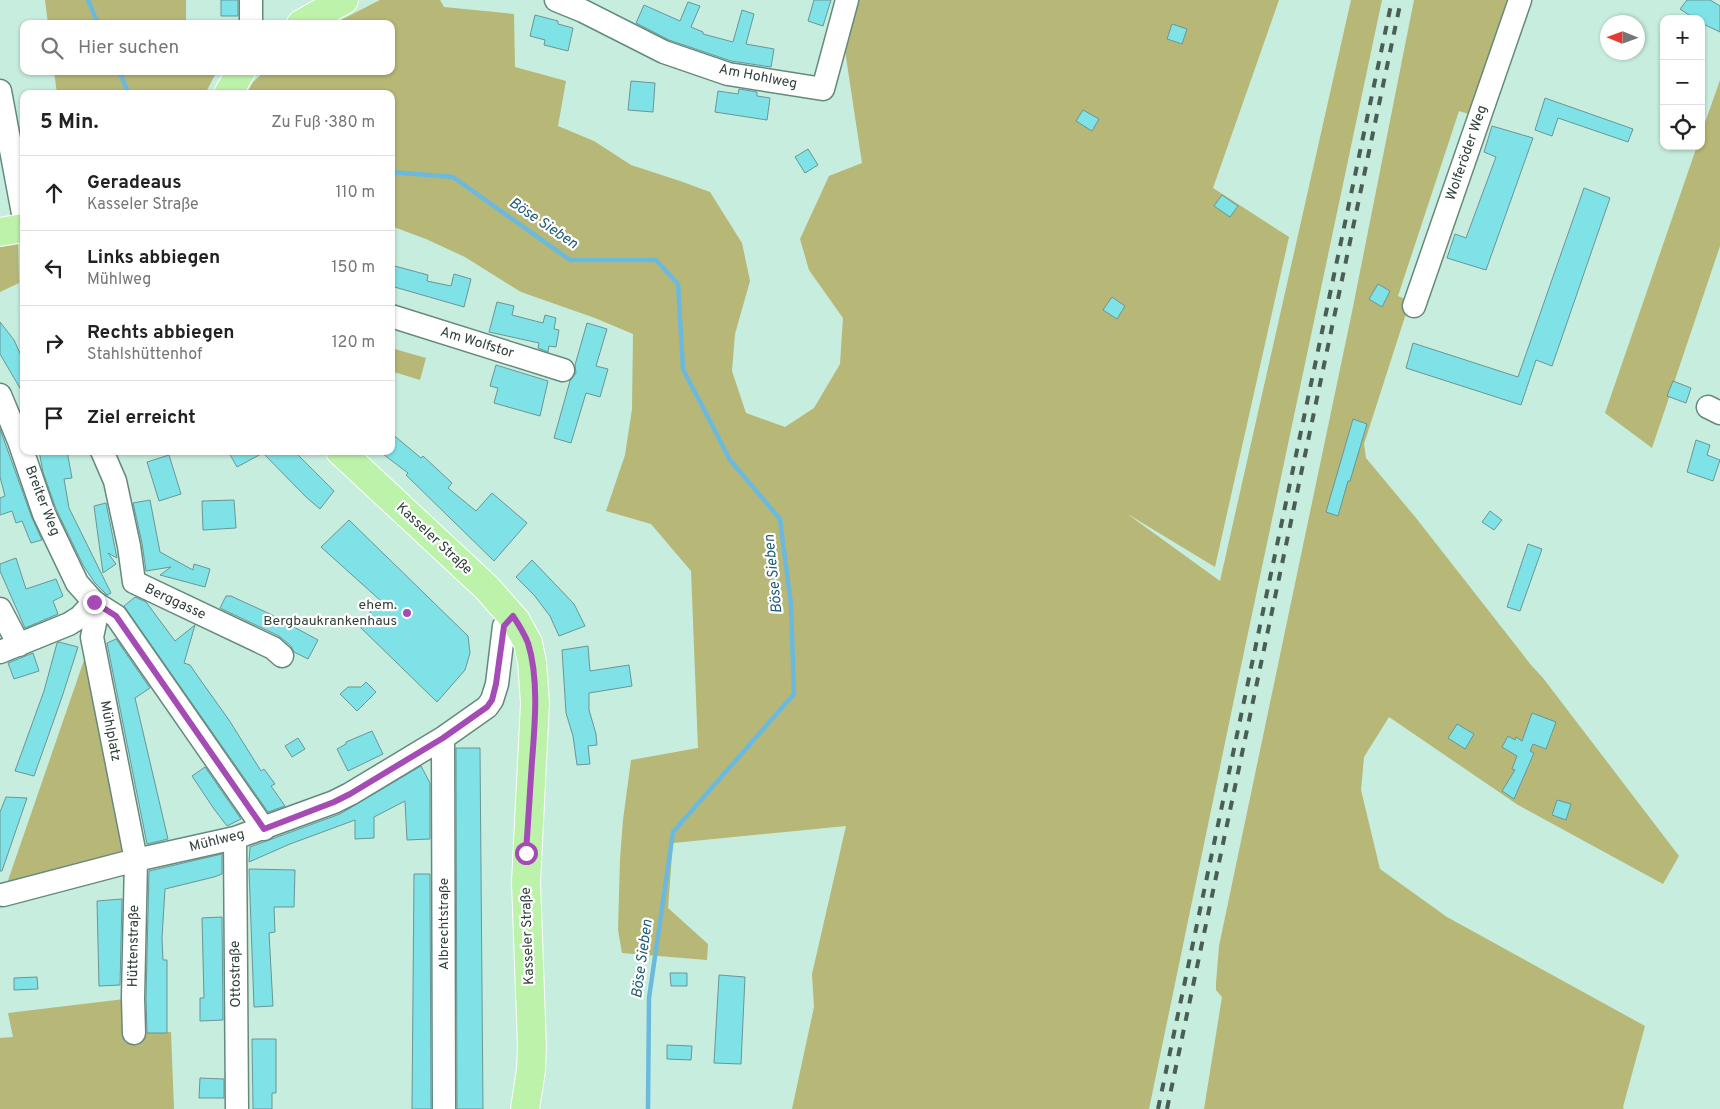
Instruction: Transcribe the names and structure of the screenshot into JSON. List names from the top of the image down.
{
  "streets": {
    "main road": ["Kasseler Straße"],
    "street": [
      "Am Hohlweg",
      "Wolferöder Weg",
      "Am Wolfstor",
      "Breiter Weg",
      "Berggasse",
      "Mühlplatz",
      "Mühlweg",
      "Albrechtstraße",
      "Hüttenstraße",
      "Ottostraße"
    ]
  },
  "crossings": [
    ["Breiter Weg", "Mühlplatz"],
    ["Breiter Weg", "Mühlweg"],
    ["Kasseler Straße", "Mühlweg"],
    ["Mühlplatz", "Mühlweg"],
    ["Mühlplatz", "Hüttenstraße"],
    ["Mühlweg", "Albrechtstraße"],
    ["Mühlweg", "Hüttenstraße"],
    ["Mühlweg", "Ottostraße"]
  ],
  "water": ["Böse Sieben"],
  "places": ["ehem. Bergbaukrankenhaus"],
  "north": "left",
  "page": {
    "map_buttons": ["+", "−"],
    "search": "Hier suchen",
    "heading": ["5 Min.", "Zu Fuß · 380 m"],
    "list": [
      ["Geradeaus", "Kasseler Straße", "110 m"],
      ["Links abbiegen", "Mühlweg", "150 m"],
      ["Rechts abbiegen", "Stahlshüttenhof", "120 m"],
      "Ziel erreicht"
    ]
  }
}
